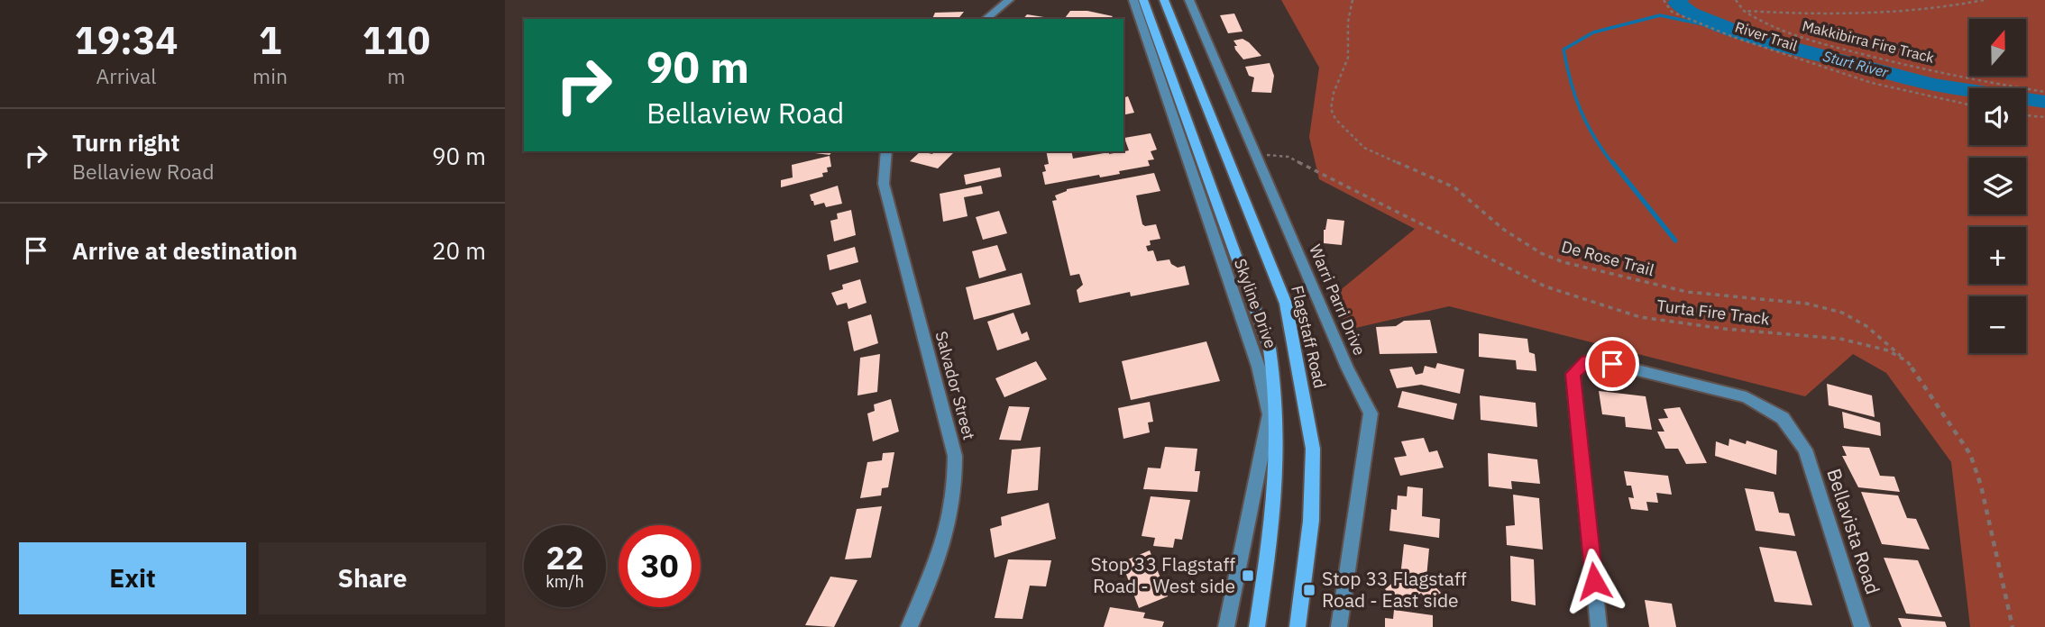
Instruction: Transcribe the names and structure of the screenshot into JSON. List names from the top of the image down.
{
  "streets": {
    "main road": ["Flagstaff Road"],
    "street": [
      "Warri Parri Drive",
      "Skyline Drive",
      "Salvador Street",
      "Bellavista Road"
    ],
    "path": [
      "River Trail",
      "Makkibirra Fire Track",
      "De Rose Trail",
      "Turta Fire Track"
    ]
  },
  "crossings": [
    ["De Rose Trail", "Turta Fire Track"],
    ["Warri Parri Drive", "Turta Fire Track"]
  ],
  "water": ["Sturt River"],
  "places": {
    "transit": ["Stop 33 Flagstaff Road - West side", "Stop 33 Flagstaff Road - East side"]
  },
  "north": "top",
  "page": {
    "eta": [
      "19:34",
      "Arrival",
      "1",
      "min",
      "110",
      "m"
    ],
    "map_buttons": ["+", "−"],
    "turn": ["90 m", "Bellaview Road"],
    "list": [
      {
        "name": "Turn right",
        "note": "Bellaview Road",
        "value": "90 m"
      },
      {
        "name": "Arrive at destination",
        "value": "20 m"
      }
    ],
    "speed": "22 km/h",
    "limit": "30",
    "buttons": ["Exit", "Share"]
  }
}
